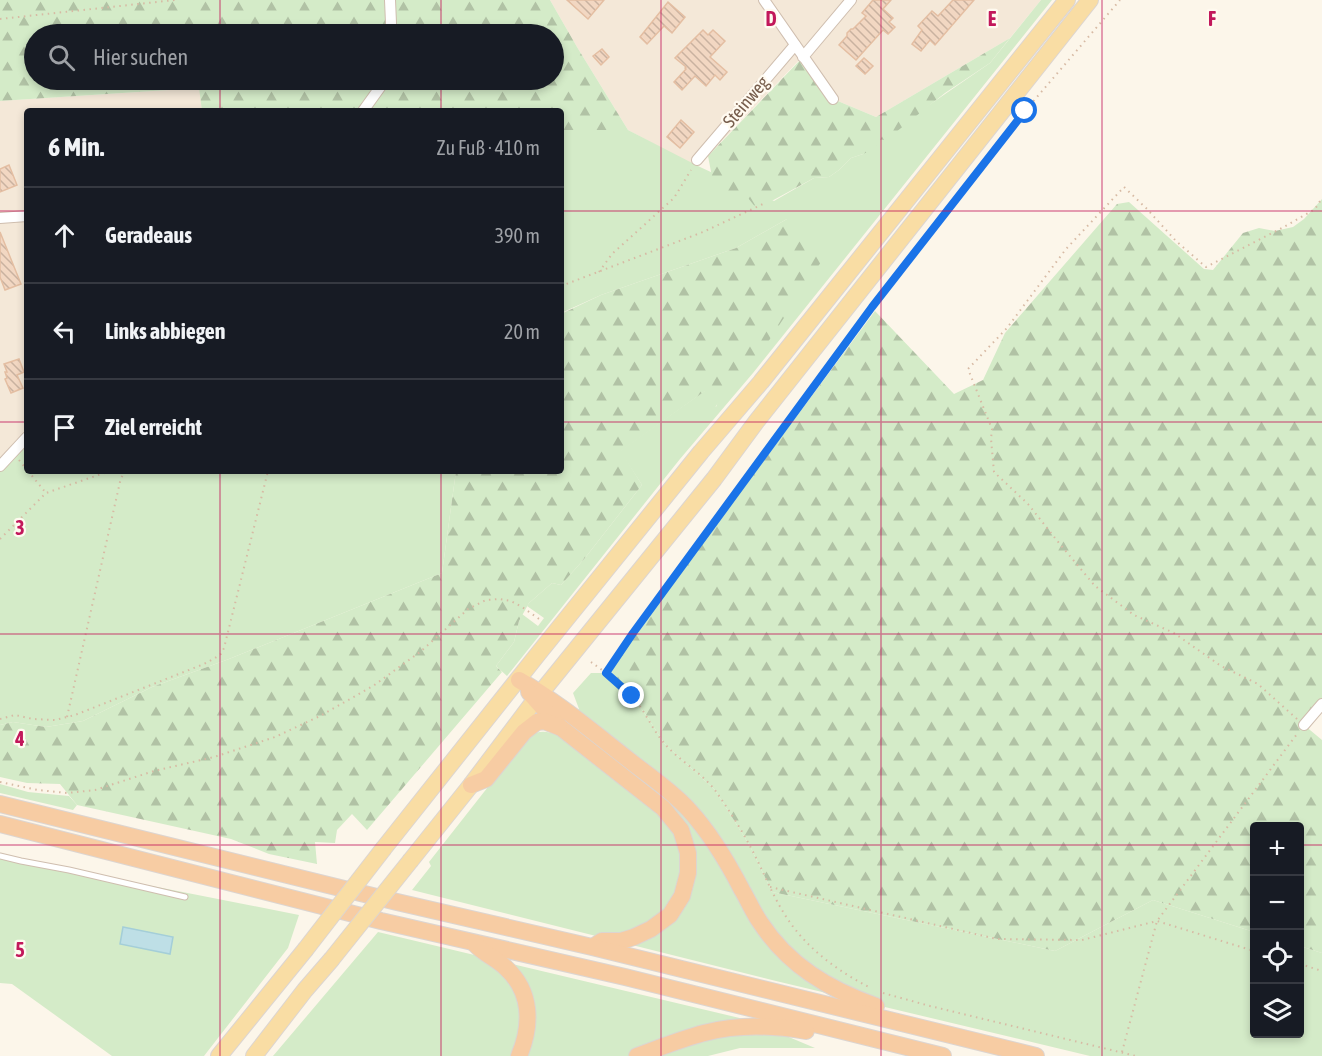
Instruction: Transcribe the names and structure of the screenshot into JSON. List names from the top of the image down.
{
  "streets": {
    "street": ["Steinweg"]
  },
  "page": {
    "search": "Hier suchen",
    "heading": ["6 Min.", "Zu Fuß · 410 m"],
    "list": [
      ["Geradeaus", "390 m"],
      ["Links abbiegen", "20 m"],
      "Ziel erreicht"
    ],
    "map_buttons": ["+", "−"]
  },
  "grid": {
    "columns": ["D", "E", "F"],
    "rows": ["3", "4", "5"]
  }
}
